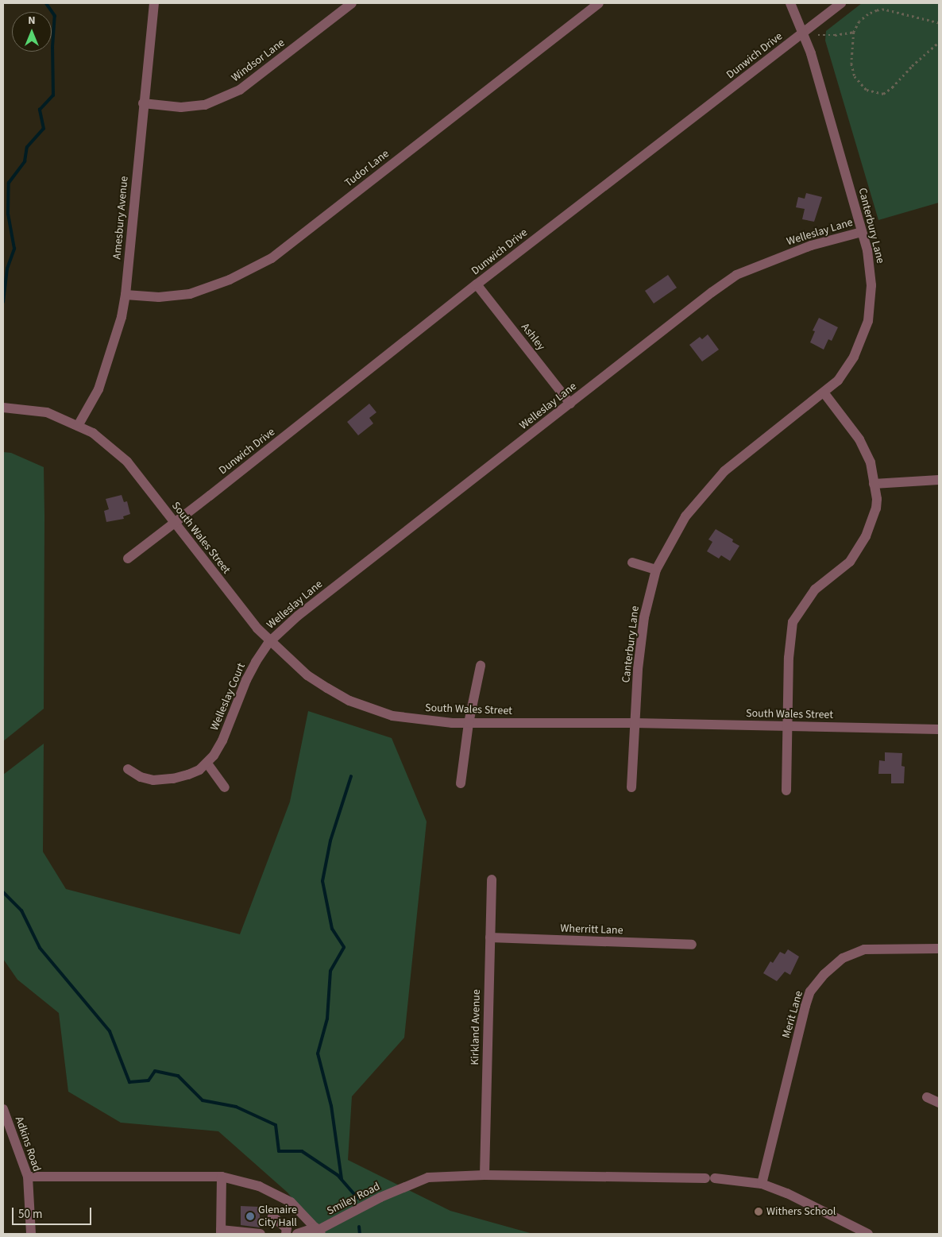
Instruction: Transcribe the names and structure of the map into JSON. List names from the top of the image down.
{
  "streets": {
    "street": [
      "Dunwich Drive",
      "Windsor Lane",
      "Tudor Lane",
      "Amesbury Avenue",
      "Canterbury Lane",
      "Welleslay Lane",
      "Ashley",
      "South Wales Street",
      "Welleslay Court",
      "Wherritt Lane",
      "Merit Lane",
      "Kirkland Avenue",
      "Adkins Road",
      "Smiley Road"
    ]
  },
  "crossings": [
    ["Dunwich Drive", "Canterbury Lane"],
    ["Dunwich Drive", "Ashley"],
    ["Dunwich Drive", "South Wales Street"],
    ["Windsor Lane", "Amesbury Avenue"],
    ["Tudor Lane", "Amesbury Avenue"],
    ["Amesbury Avenue", "South Wales Street"],
    ["Canterbury Lane", "Welleslay Lane"],
    ["Canterbury Lane", "South Wales Street"],
    ["Welleslay Lane", "Ashley"],
    ["Welleslay Lane", "South Wales Street"],
    ["Welleslay Lane", "Welleslay Court"],
    ["South Wales Street", "Welleslay Court"],
    ["Wherritt Lane", "Kirkland Avenue"],
    ["Merit Lane", "Smiley Road"],
    ["Kirkland Avenue", "Smiley Road"]
  ],
  "places": ["Withers School", "Glenaire City Hall"],
  "scale_bar": "50 m",
  "north": "top"
}
